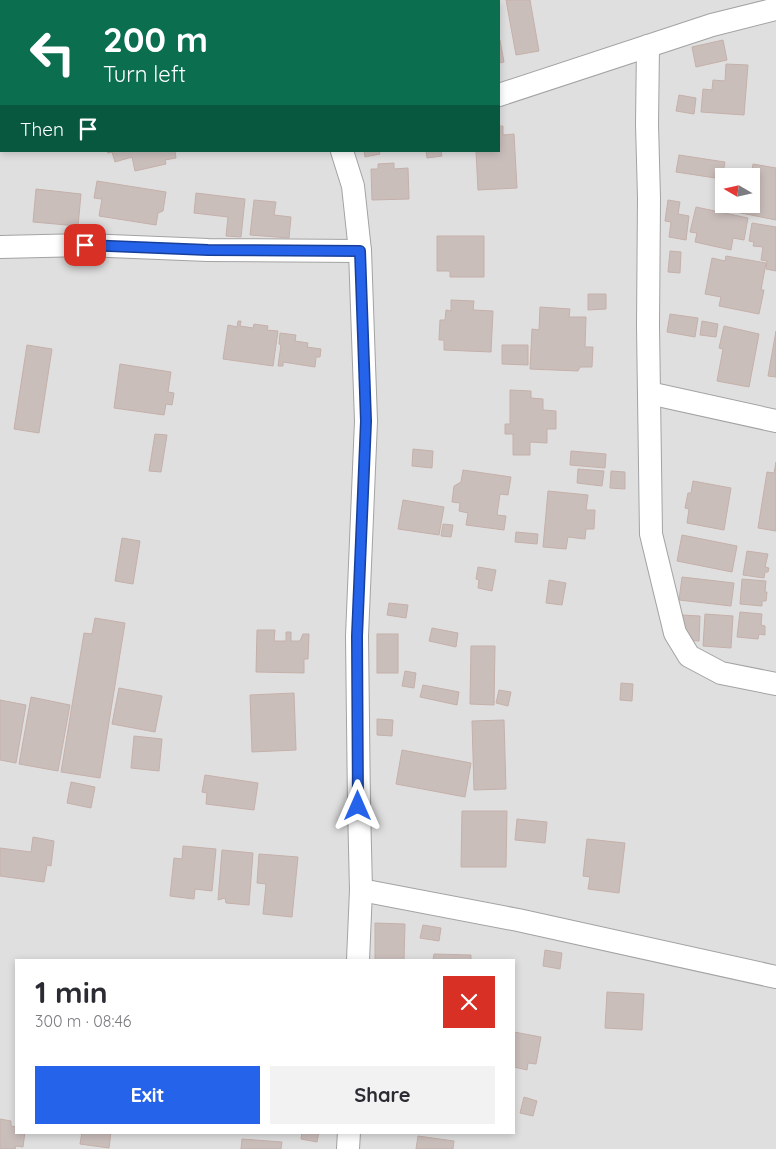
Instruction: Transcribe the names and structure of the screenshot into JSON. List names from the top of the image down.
{
  "north": "left",
  "page": {
    "turn": ["200 m", "Turn left"],
    "then": "Then",
    "heading": ["1 min", "300 m · 08:46"],
    "buttons": ["Exit", "Share"]
  }
}
